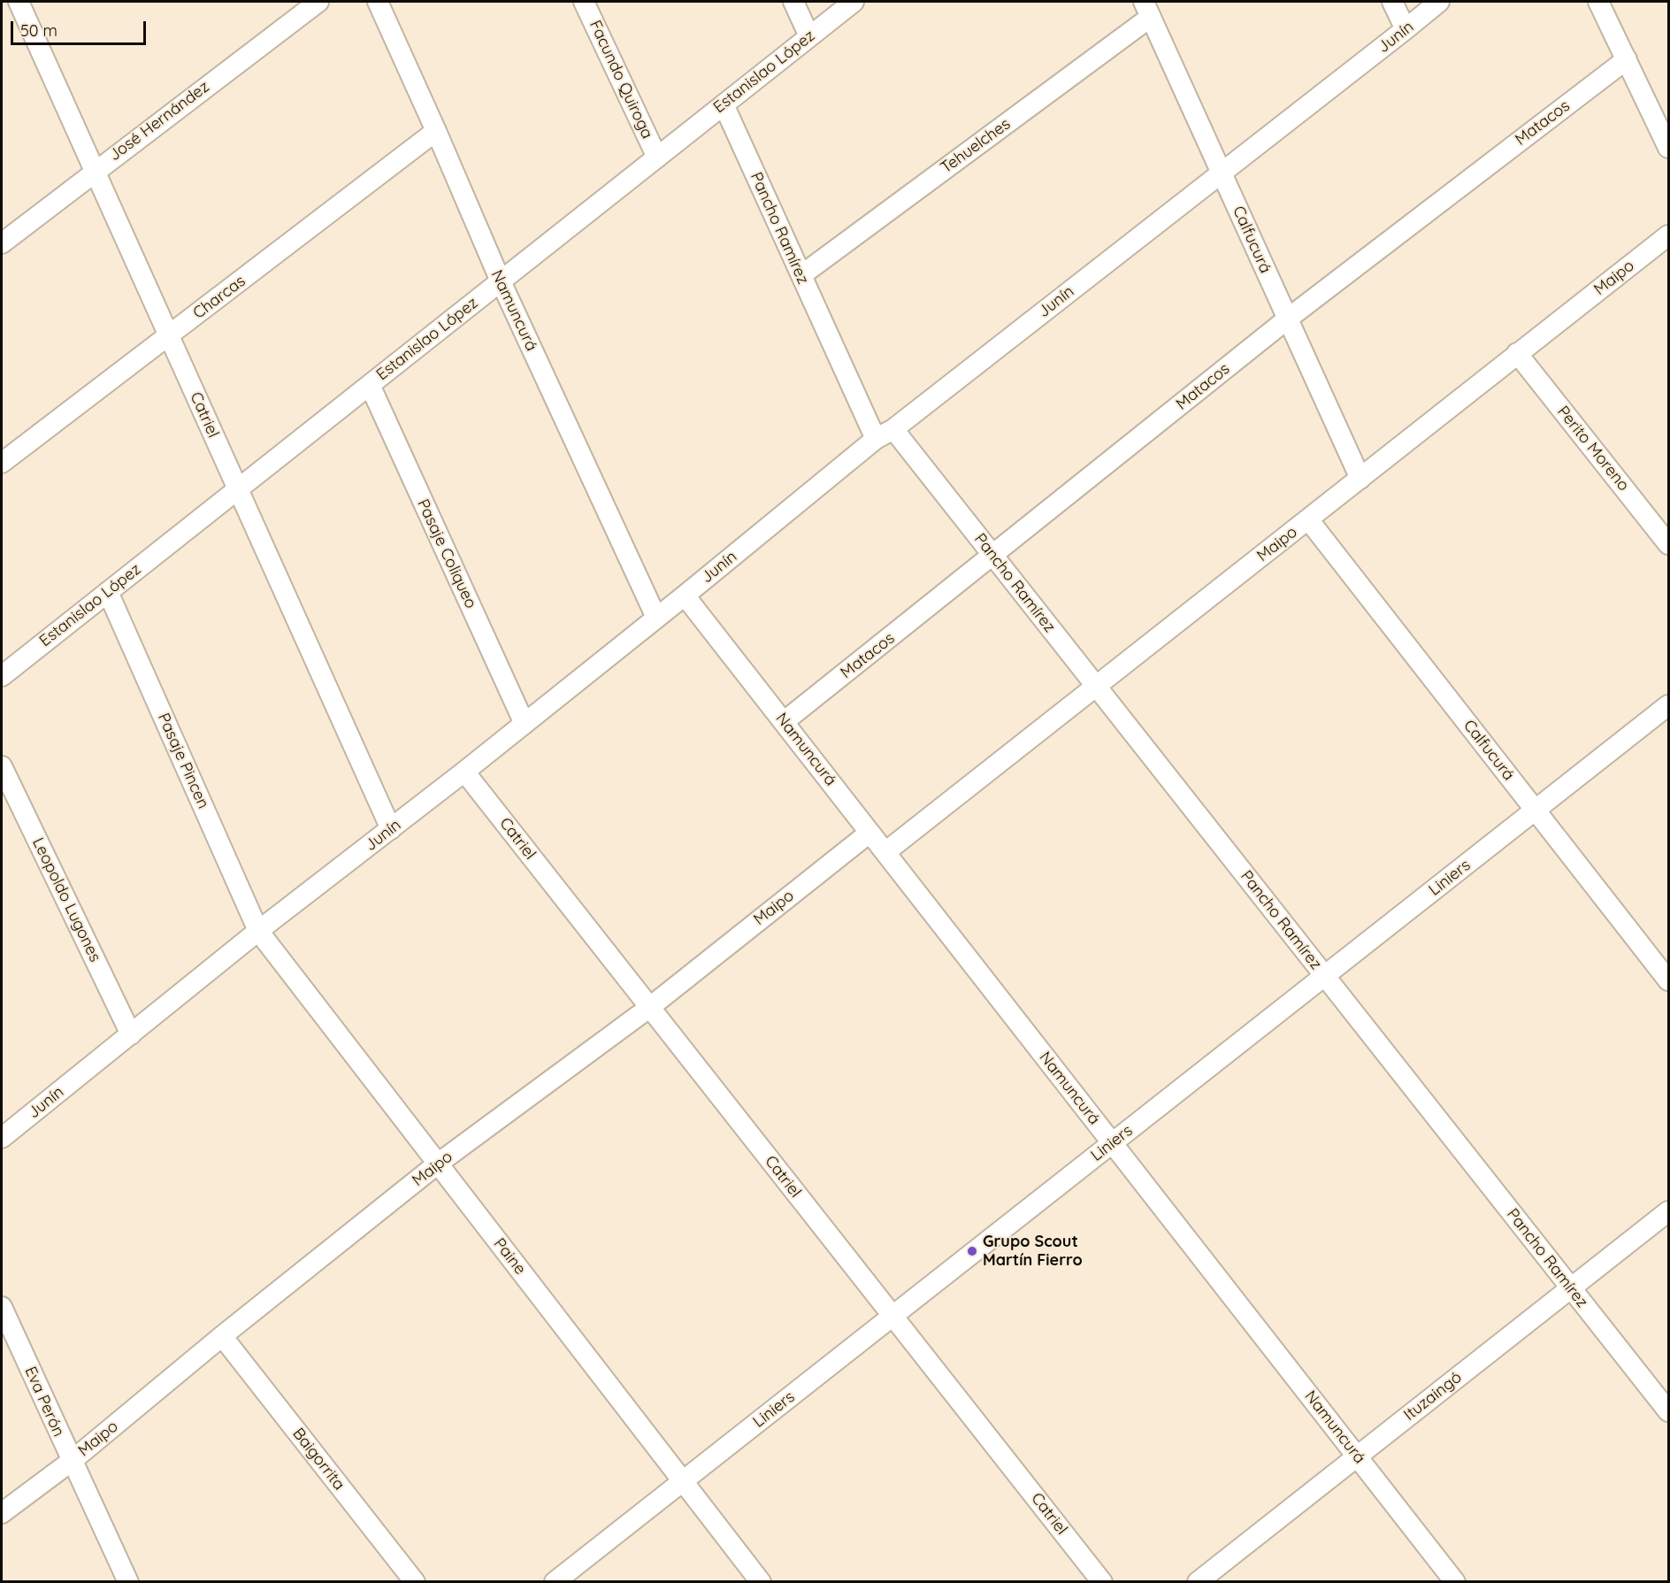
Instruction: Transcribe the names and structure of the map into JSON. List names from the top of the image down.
{
  "streets": {
    "street": [
      "Junín",
      "Estanislao López",
      "Facundo Quiroga",
      "José Hernández",
      "Matacos",
      "Tehuelches",
      "Pancho Ramírez",
      "Calfucurá",
      "Maipo",
      "Charcas",
      "Namuncurá",
      "Catriel",
      "Perito Moreno",
      "Pasaje Coliqueo",
      "Pasaje Pincen",
      "Liniers",
      "Leopoldo Lugones",
      "Paine",
      "Ituzaingó",
      "Eva Perón",
      "Baigorrita"
    ]
  },
  "crossings": [
    ["Junín", "Pancho Ramírez"],
    ["Junín", "Calfucurá"],
    ["Junín", "Namuncurá"],
    ["Junín", "Catriel"],
    ["Junín", "Pasaje Coliqueo"],
    ["Junín", "Pasaje Pincen"],
    ["Junín", "Leopoldo Lugones"],
    ["Junín", "Paine"],
    ["Estanislao López", "Facundo Quiroga"],
    ["Estanislao López", "Pancho Ramírez"],
    ["Estanislao López", "Namuncurá"],
    ["Estanislao López", "Catriel"],
    ["Estanislao López", "Pasaje Coliqueo"],
    ["Estanislao López", "Pasaje Pincen"],
    ["José Hernández", "Catriel"],
    ["Matacos", "Pancho Ramírez"],
    ["Matacos", "Calfucurá"],
    ["Matacos", "Namuncurá"],
    ["Tehuelches", "Pancho Ramírez"],
    ["Tehuelches", "Calfucurá"],
    ["Pancho Ramírez", "Maipo"],
    ["Pancho Ramírez", "Liniers"],
    ["Pancho Ramírez", "Ituzaingó"],
    ["Calfucurá", "Maipo"],
    ["Calfucurá", "Liniers"],
    ["Maipo", "Namuncurá"],
    ["Maipo", "Catriel"],
    ["Maipo", "Perito Moreno"],
    ["Maipo", "Paine"],
    ["Maipo", "Eva Perón"],
    ["Maipo", "Baigorrita"],
    ["Charcas", "Namuncurá"],
    ["Charcas", "Catriel"],
    ["Namuncurá", "Liniers"],
    ["Namuncurá", "Ituzaingó"],
    ["Catriel", "Liniers"],
    ["Pasaje Pincen", "Paine"],
    ["Liniers", "Paine"]
  ],
  "places": ["Grupo Scout Martín Fierro"],
  "scale_bar": "50 m"
}
